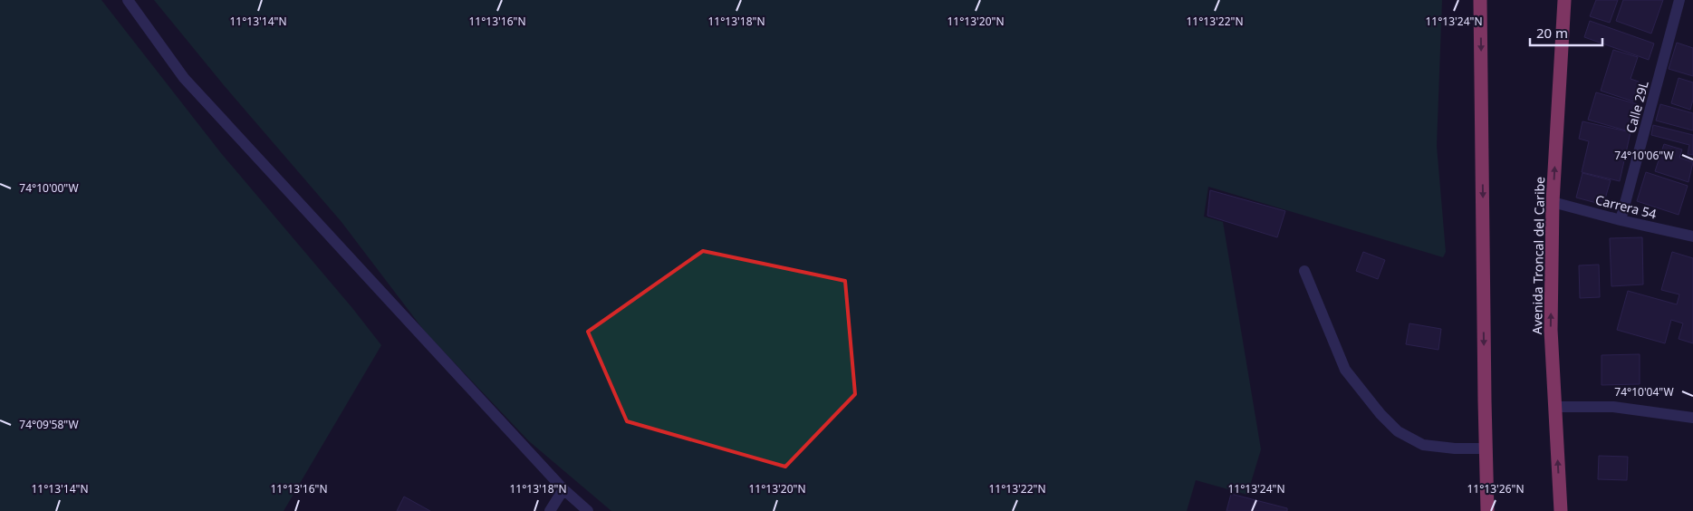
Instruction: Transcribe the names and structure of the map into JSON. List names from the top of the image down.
{
  "streets": {
    "highway": ["Avenida Troncal del Caribe"],
    "street": ["Calle 29L", "Carrera 54"]
  },
  "crossings": [
    ["Calle 29L", "Carrera 54"],
    ["Carrera 54", "Avenida Troncal del Caribe"]
  ],
  "scale_bar": "20 m",
  "coordinates": [
    "11°13'14\"N",
    "11°13'16\"N",
    "11°13'18\"N",
    "11°13'20\"N",
    "11°13'22\"N",
    "11°13'24\"N",
    "74°10'06\"W",
    "74°10'00\"W",
    "74°10'04\"W",
    "74°09'58\"W",
    "11°13'26\"N"
  ]
}
